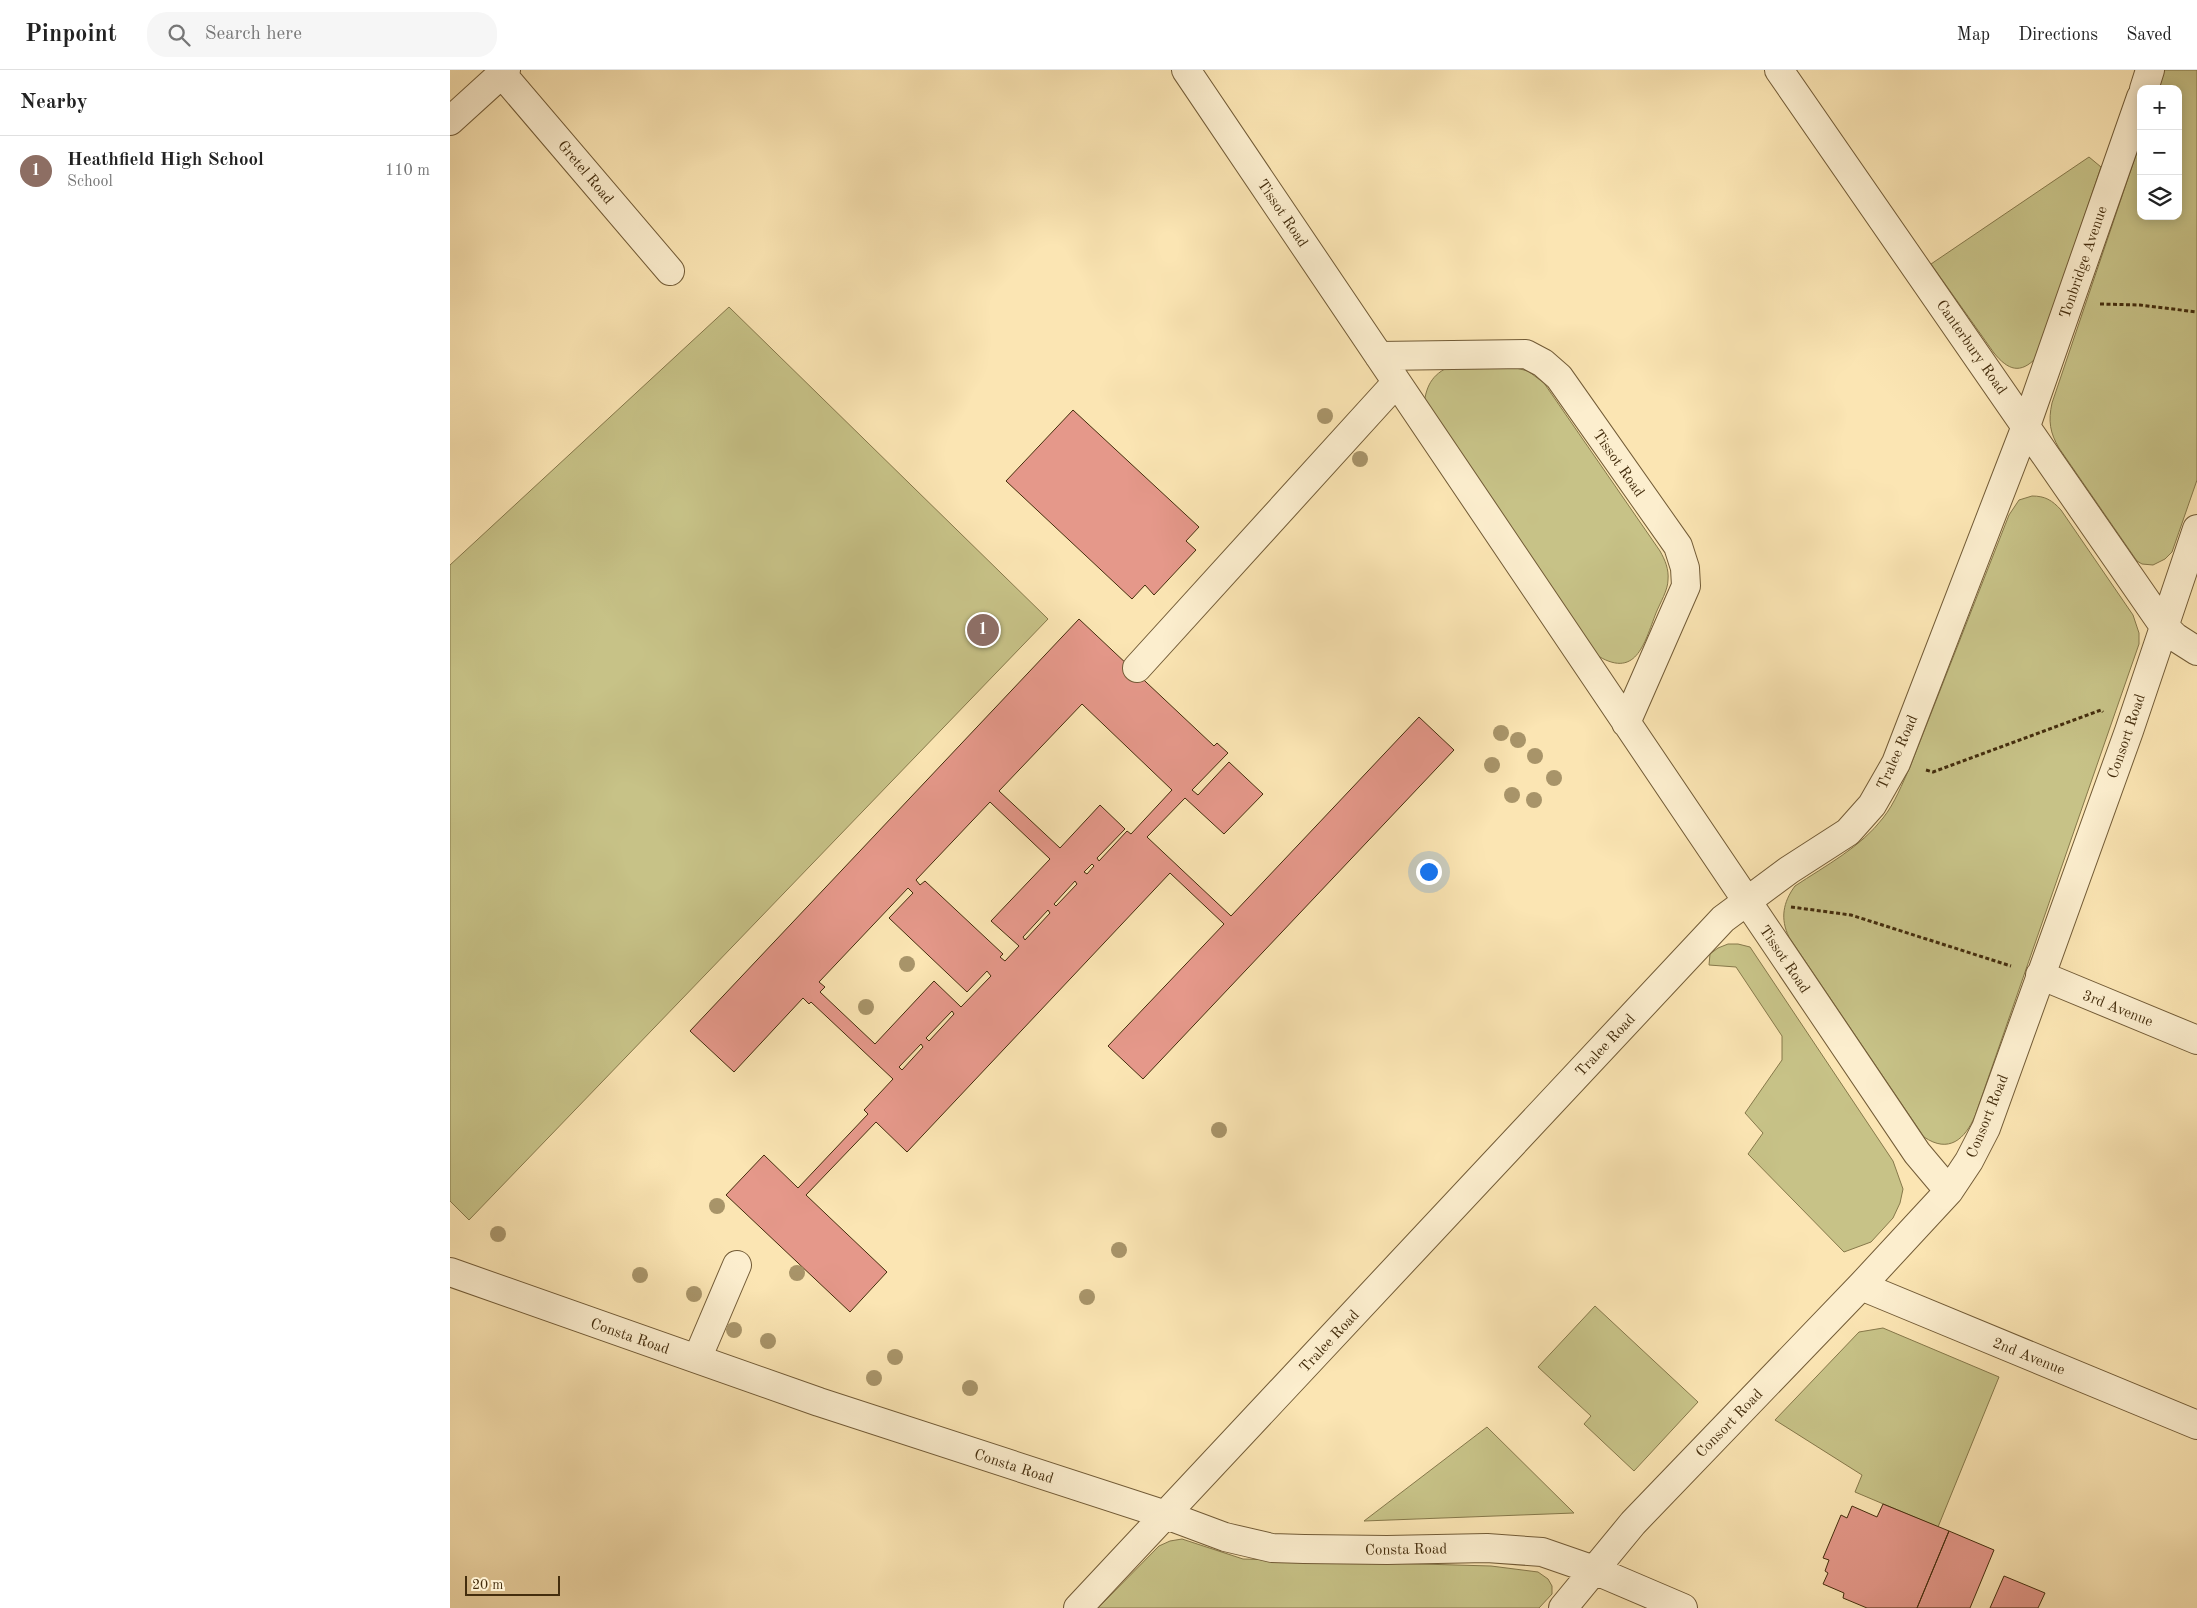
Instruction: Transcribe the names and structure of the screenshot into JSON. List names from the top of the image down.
{
  "streets": {
    "street": [
      "Gretel Road",
      "Tissot Road",
      "Tonbridge Avenue",
      "Canterbury Road",
      "Consort Road",
      "Tralee Road",
      "3rd Avenue",
      "Consta Road",
      "2nd Avenue"
    ]
  },
  "crossings": [
    ["Tissot Road", "Consort Road"],
    ["Tissot Road", "Tralee Road"],
    ["Tonbridge Avenue", "Canterbury Road"],
    ["Tonbridge Avenue", "Tralee Road"],
    ["Canterbury Road", "Consort Road"],
    ["Canterbury Road", "Tralee Road"],
    ["Consort Road", "3rd Avenue"],
    ["Consort Road", "Consta Road"],
    ["Consort Road", "2nd Avenue"],
    ["Tralee Road", "Consta Road"]
  ],
  "scale_bar": "20 m",
  "page": {
    "header": "Pinpoint",
    "search": "Search here",
    "nav": ["Map", "Directions", "Saved"],
    "heading": "Nearby",
    "map_buttons": ["+", "−"],
    "list": [
      {
        "mark": "1",
        "name": "Heathfield High School",
        "note": "School",
        "value": "110 m"
      }
    ],
    "pins": "1",
    "scale": "20 m"
  }
}
